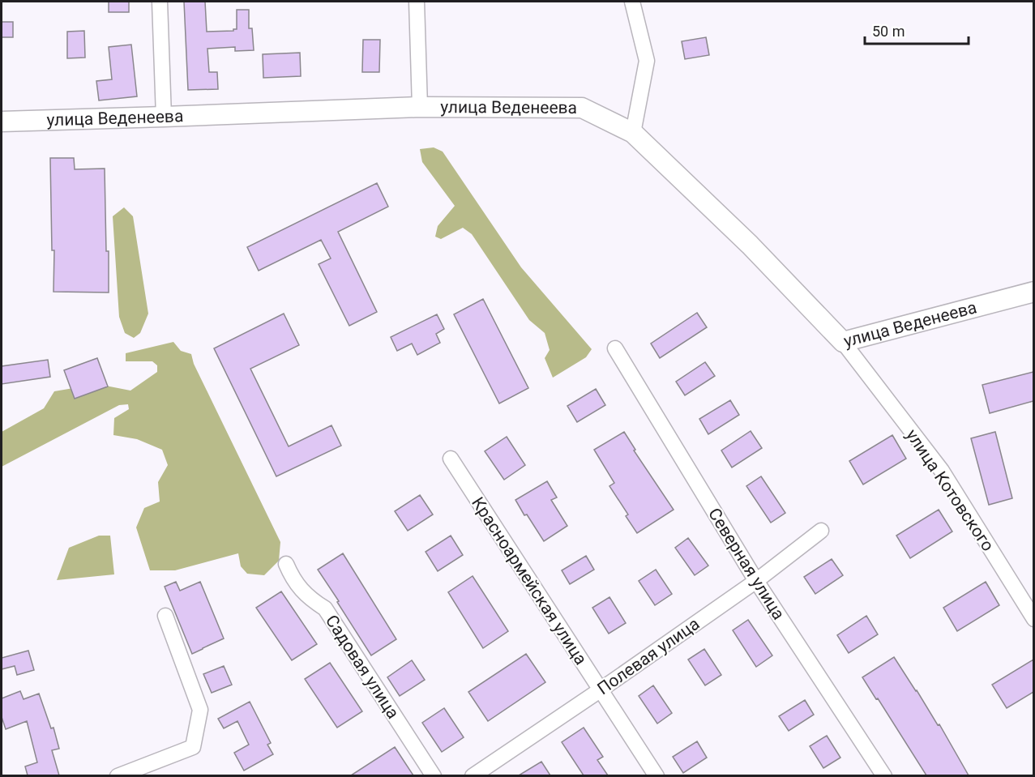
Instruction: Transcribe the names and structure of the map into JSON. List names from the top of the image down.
{
  "streets": {
    "main road": ["улица Веденеева"],
    "street": [
      "улица Котовского",
      "Северная улица",
      "Красноармейская улица",
      "Полевая улица",
      "Садовая улица"
    ]
  },
  "crossings": [
    ["улица Веденеева", "улица Котовского"],
    ["Северная улица", "Полевая улица"],
    ["Красноармейская улица", "Полевая улица"]
  ],
  "scale_bar": "50 m"
}
